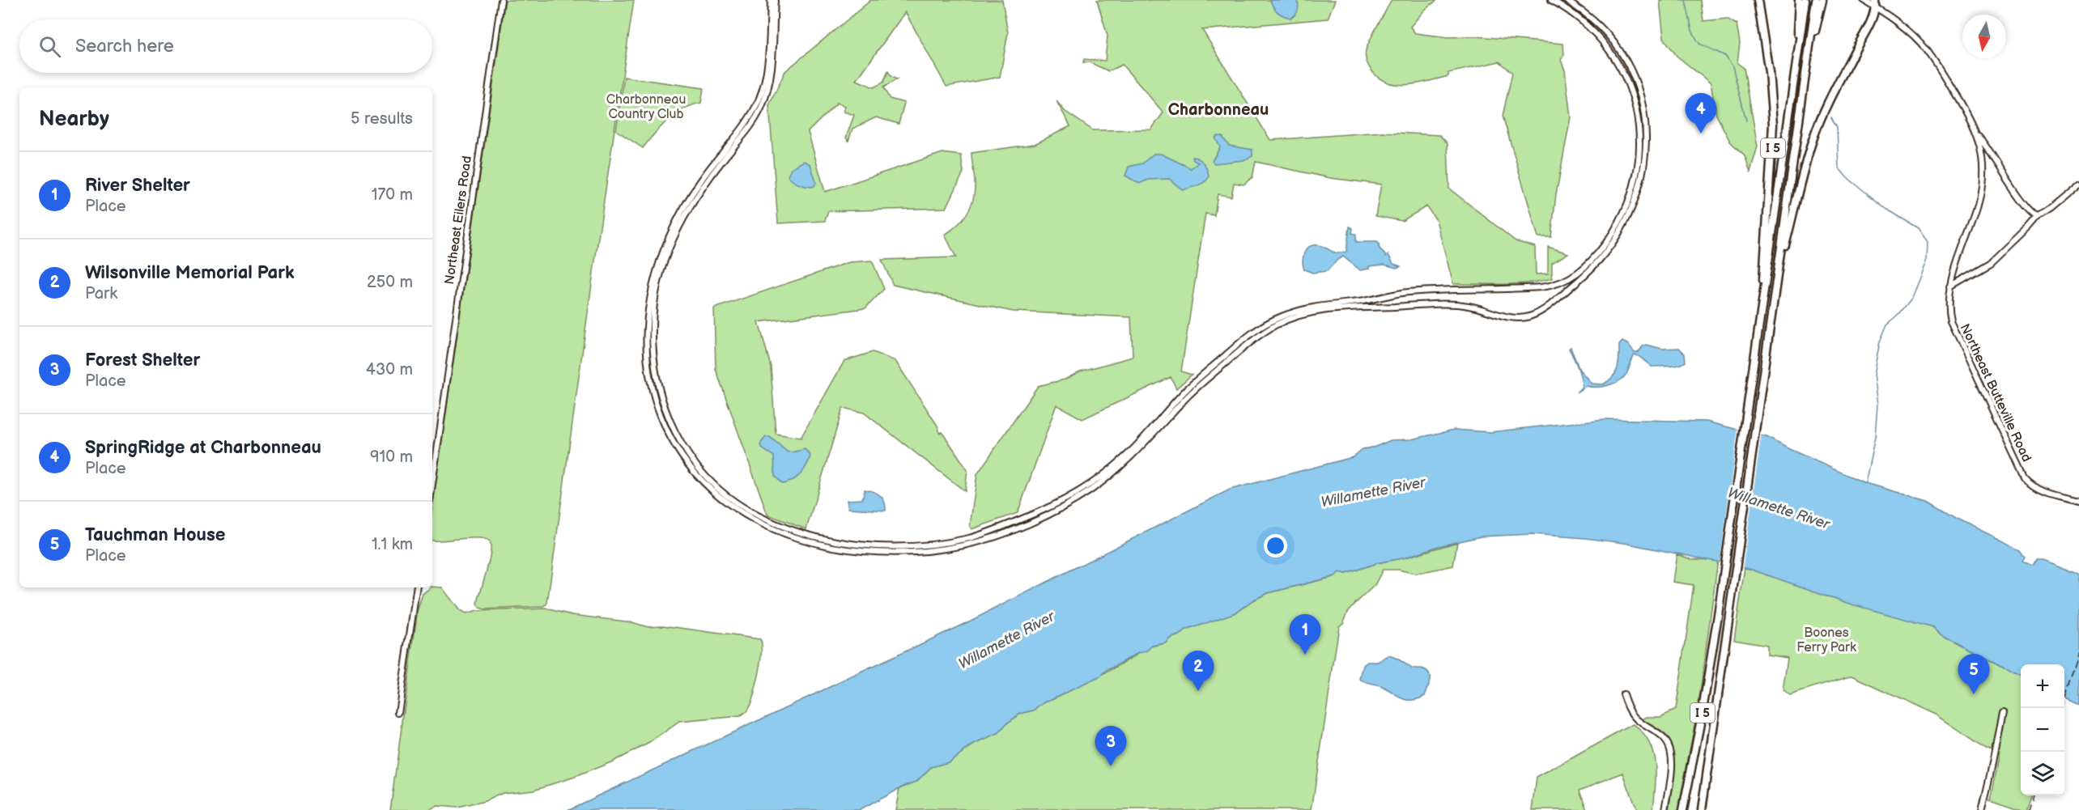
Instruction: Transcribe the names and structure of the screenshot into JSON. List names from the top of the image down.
{
  "streets": {
    "highway": ["I 5"],
    "street": ["Northeast Eilers Road", "Northeast Butteville Road"]
  },
  "crossings": [
    ["I 5", "Northeast Butteville Road"]
  ],
  "districts": ["Charbonneau"],
  "water": ["Willamette River"],
  "parks": ["Charbonneau Country Club", "Boones Ferry Park"],
  "north": "bottom",
  "page": {
    "search": "Search here",
    "heading": ["Nearby", "5 results"],
    "pins": [
      "4",
      "1",
      "2",
      "5",
      "3"
    ],
    "list": [
      {
        "mark": "1",
        "name": "River Shelter",
        "note": "Place",
        "value": "170 m"
      },
      {
        "mark": "2",
        "name": "Wilsonville Memorial Park",
        "note": "Park",
        "value": "250 m"
      },
      {
        "mark": "3",
        "name": "Forest Shelter",
        "note": "Place",
        "value": "430 m"
      },
      {
        "mark": "4",
        "name": "SpringRidge at Charbonneau",
        "note": "Place",
        "value": "910 m"
      },
      {
        "mark": "5",
        "name": "Tauchman House",
        "note": "Place",
        "value": "1.1 km"
      }
    ],
    "map_buttons": ["+", "−"]
  }
}
